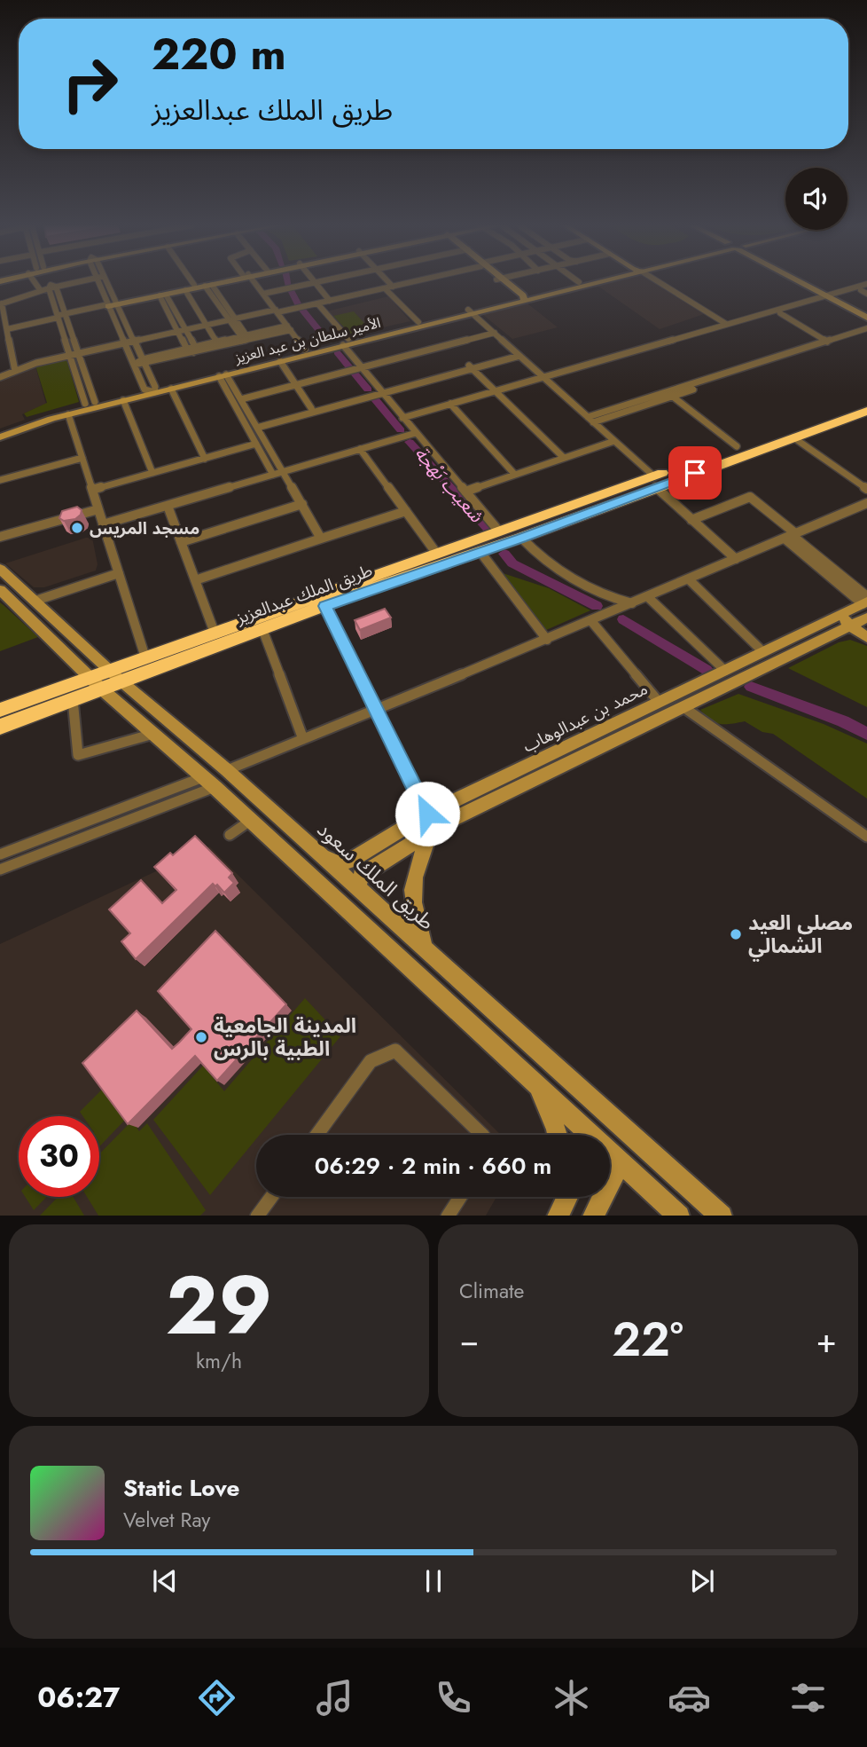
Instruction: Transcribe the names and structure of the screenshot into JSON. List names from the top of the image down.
{
  "streets": {
    "highway": ["طريق الملك عبدالعزيز"],
    "street": ["الأمير سلطان بن عبد العزيز", "محمد بن عبدالوهاب", "طريق الملك سعود"]
  },
  "crossings": [
    ["طريق الملك عبدالعزيز", "طريق الملك سعود"],
    ["محمد بن عبدالوهاب", "طريق الملك سعود"]
  ],
  "water": ["شعيب بَهْجة"],
  "places": ["مسجد المريس", "مصلى العيد الشمالي", "المدينة الجامعية الطبية بالرس"],
  "page": {
    "turn": ["220 m", "طريق الملك عبدالعزيز"],
    "limit": "30",
    "trip": "06:29 · 2 min · 660 m",
    "tile": [
      ["29", "km/h"],
      "Climate"
    ],
    "heat": ["−", "22°", "+"],
    "song": ["Static Love", "Velvet Ray"],
    "tabs": "06:27"
  }
}
